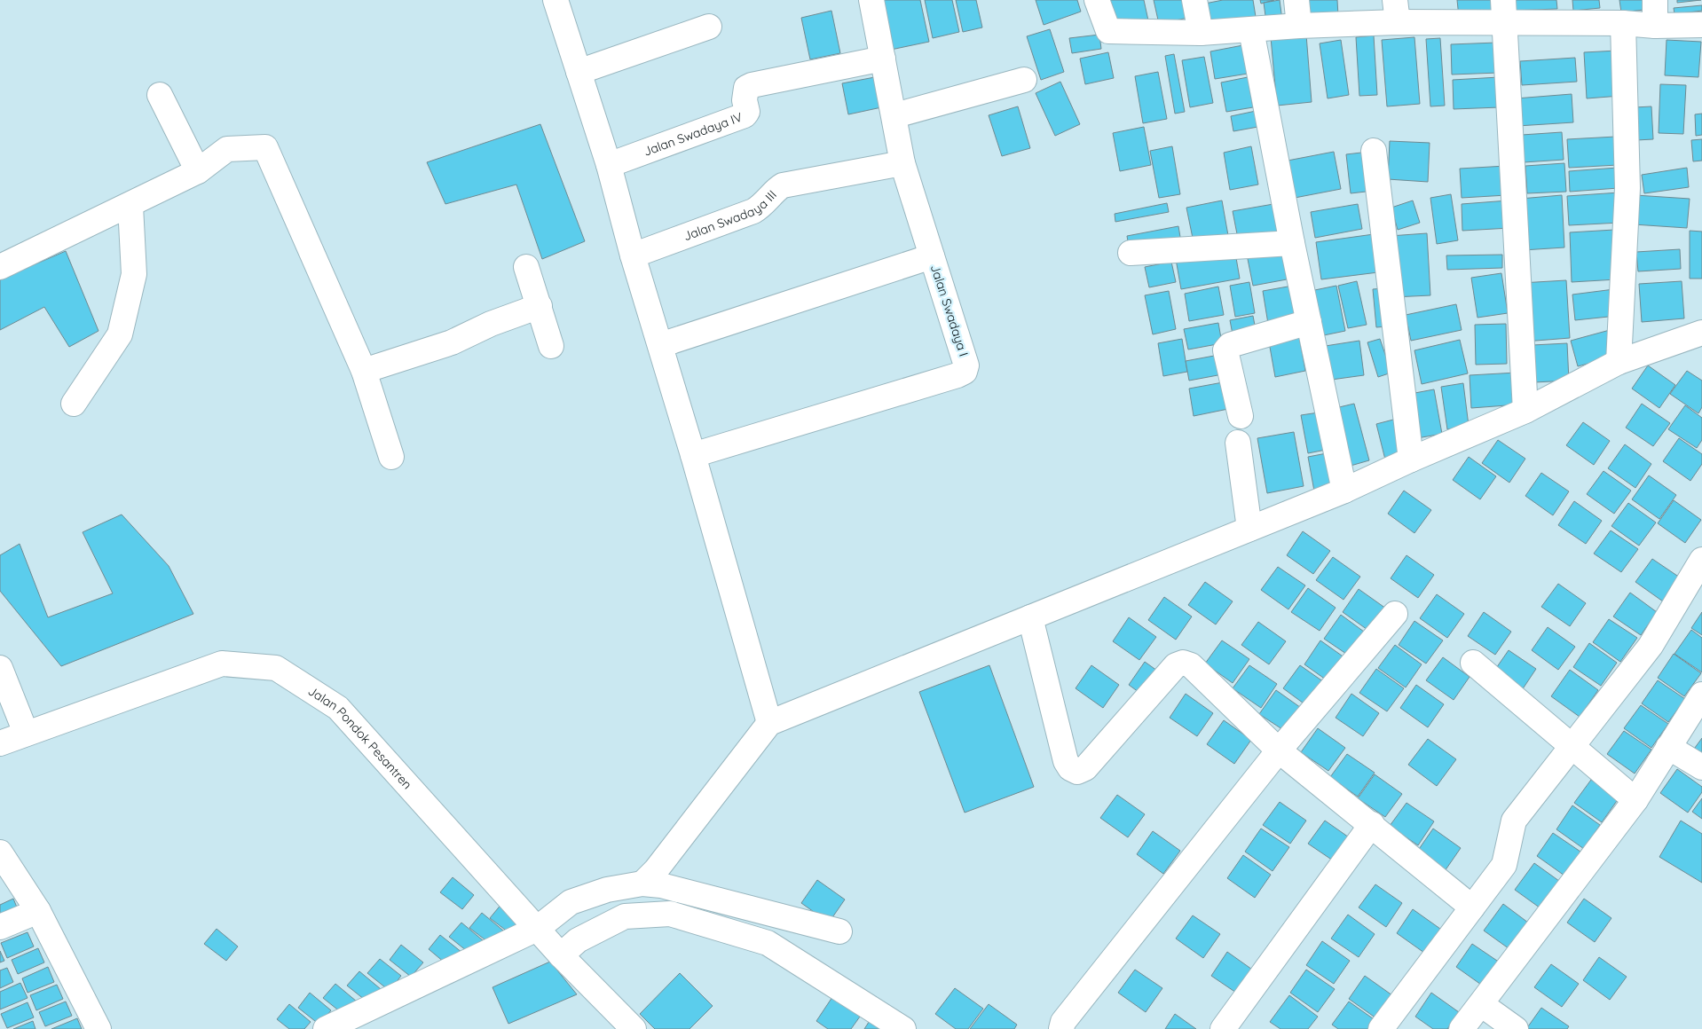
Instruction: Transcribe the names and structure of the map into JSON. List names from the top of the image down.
{
  "streets": {
    "street": [
      "Jalan Swadaya IV",
      "Jalan Swadaya III",
      "Jalan Swadaya I",
      "Jalan Pondok Pesantren"
    ]
  },
  "crossings": [
    ["Jalan Swadaya IV", "Jalan Swadaya I"],
    ["Jalan Swadaya III", "Jalan Swadaya I"]
  ]
}
